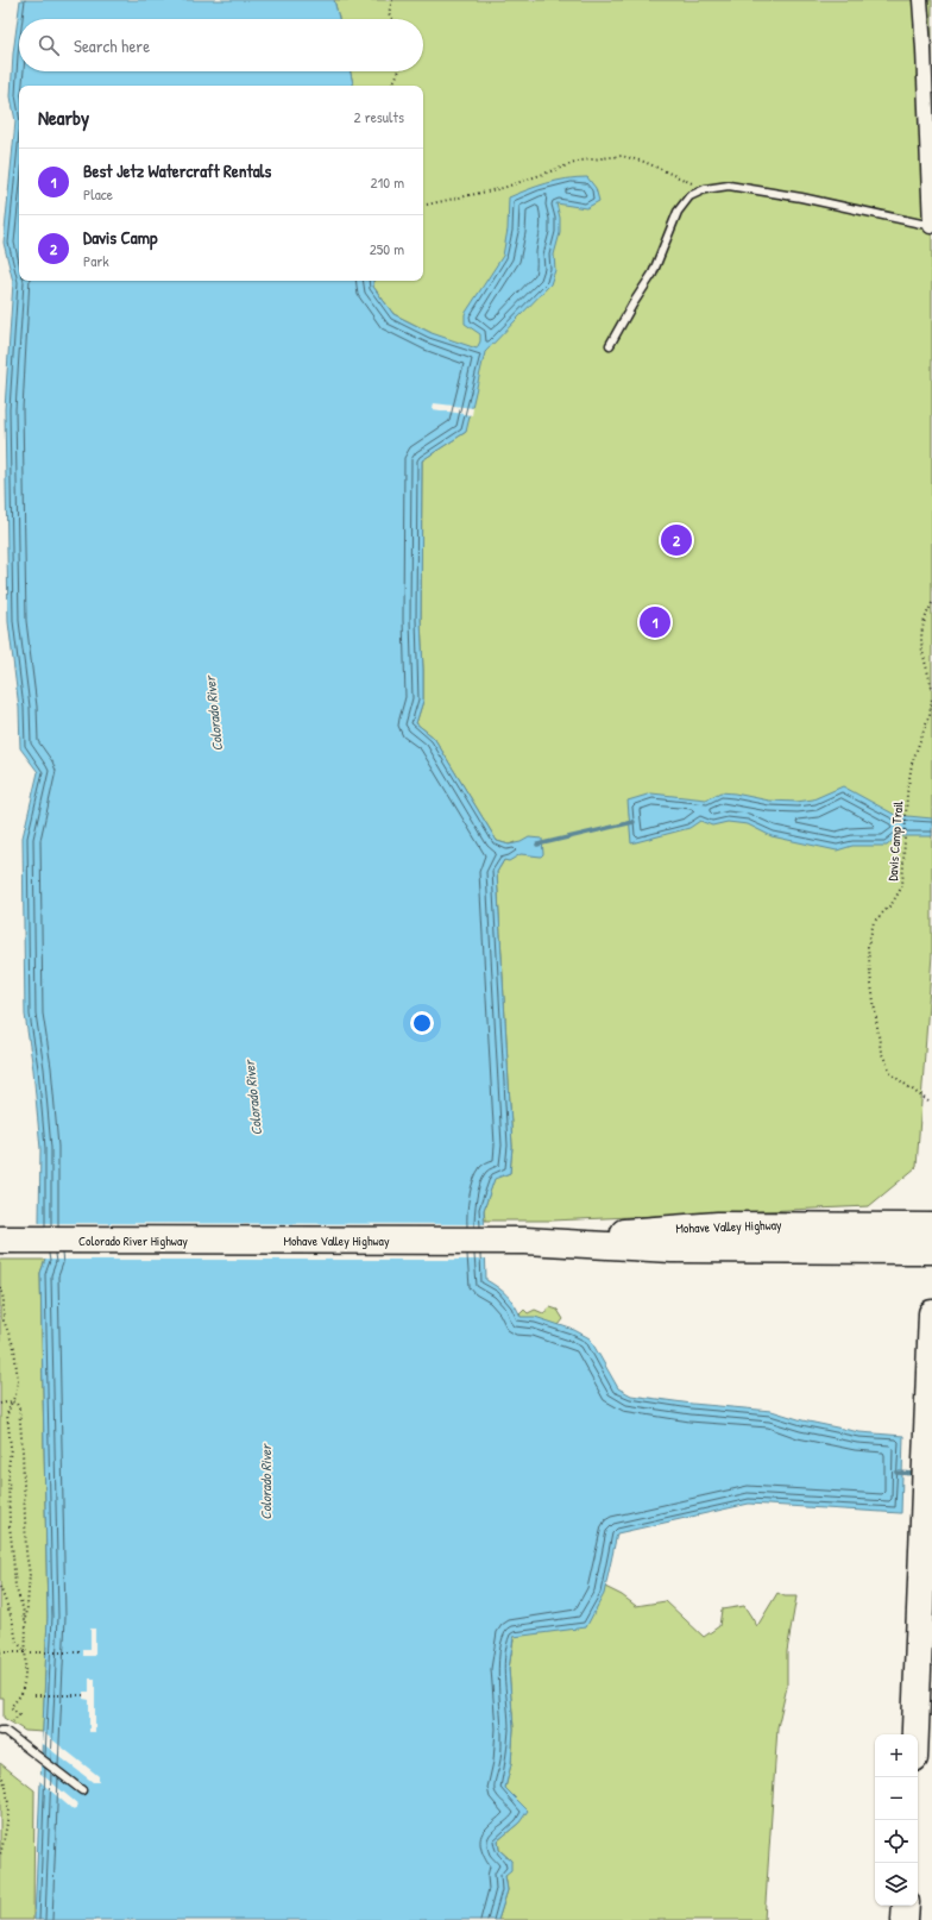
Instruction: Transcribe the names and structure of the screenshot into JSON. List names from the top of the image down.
{
  "streets": {
    "highway": ["Mohave Valley Highway", "Colorado River Highway"],
    "path": ["Davis Camp Trail"]
  },
  "crossings": [
    ["Mohave Valley Highway", "Colorado River Highway"]
  ],
  "water": ["Colorado River"],
  "page": {
    "search": "Search here",
    "heading": ["Nearby", "2 results"],
    "list": [
      {
        "mark": "1",
        "name": "Best Jetz Watercraft Rentals",
        "note": "Place",
        "value": "210 m"
      },
      {
        "mark": "2",
        "name": "Davis Camp",
        "note": "Park",
        "value": "250 m"
      }
    ],
    "pins": ["2", "1"],
    "map_buttons": ["+", "−"]
  }
}
